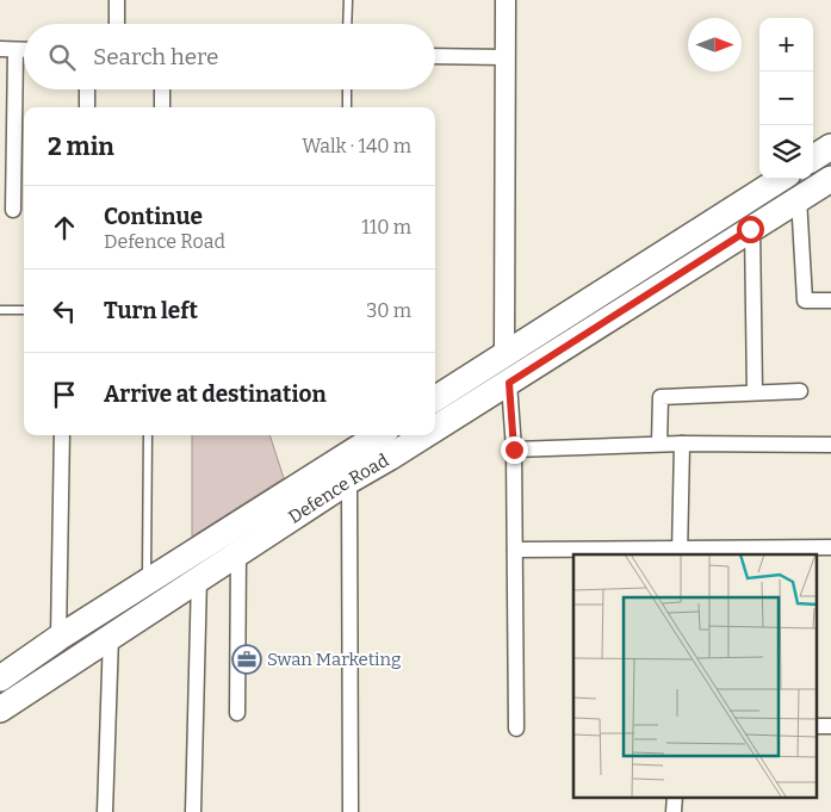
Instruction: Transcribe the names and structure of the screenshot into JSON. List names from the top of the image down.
{
  "streets": {
    "main road": ["Defence Road"]
  },
  "places": {
    "office": ["Swan Marketing"]
  },
  "north": "right",
  "page": {
    "map_buttons": ["+", "−"],
    "search": "Search here",
    "heading": ["2 min", "Walk · 140 m"],
    "list": [
      ["Continue", "Defence Road", "110 m"],
      ["Turn left", "30 m"],
      "Arrive at destination"
    ]
  }
}
